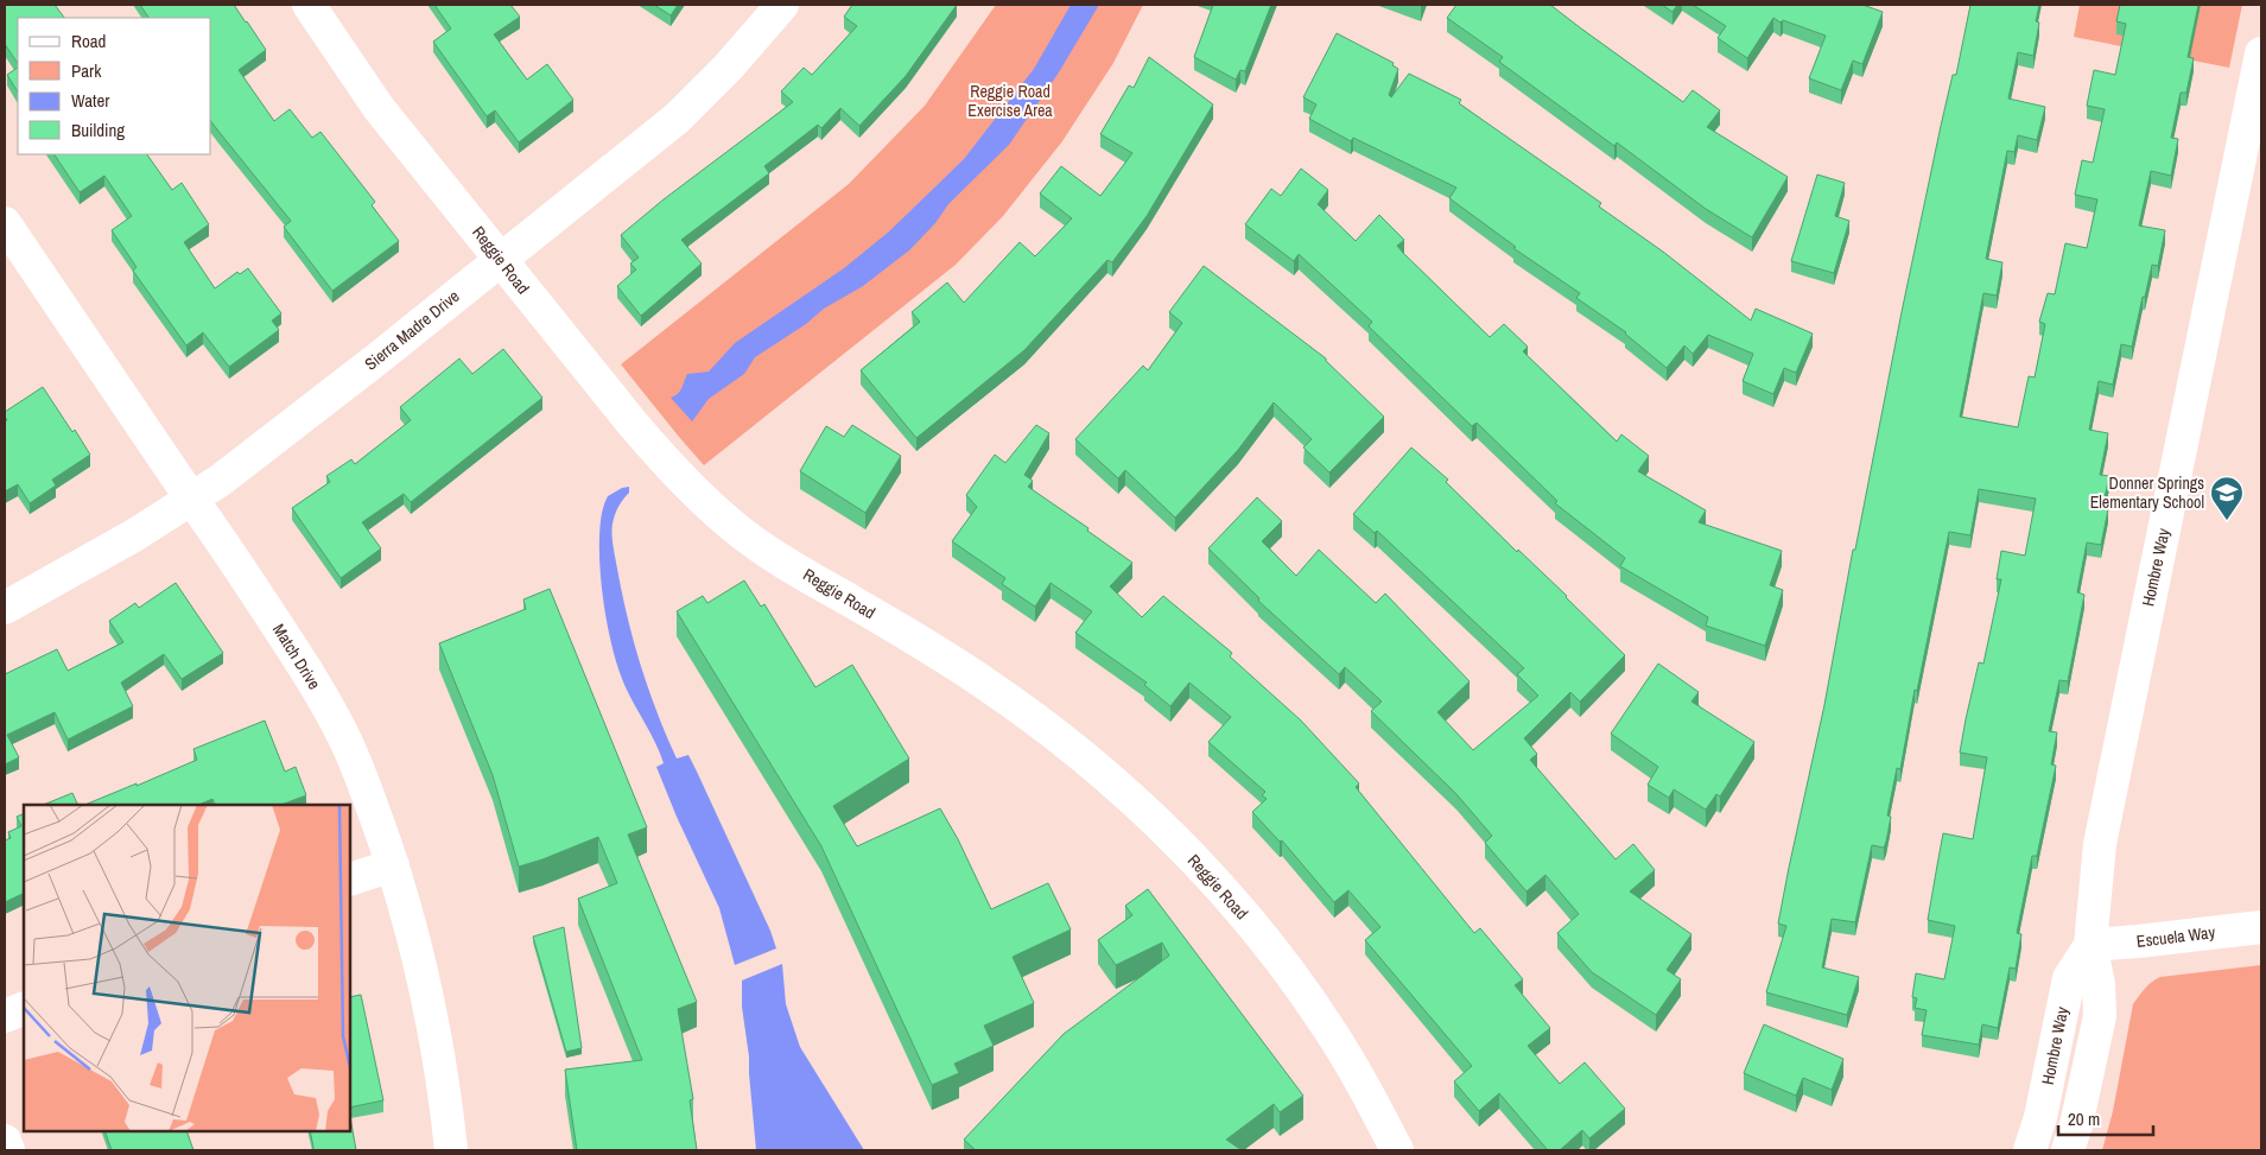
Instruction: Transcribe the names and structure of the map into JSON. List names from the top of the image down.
{
  "streets": {
    "street": [
      "Reggie Road",
      "Sierra Madre Drive",
      "Hombre Way",
      "Match Drive",
      "Escuela Way"
    ]
  },
  "crossings": [
    ["Reggie Road", "Sierra Madre Drive"],
    ["Sierra Madre Drive", "Match Drive"],
    ["Hombre Way", "Escuela Way"]
  ],
  "parks": ["Reggie Road Exercise Area"],
  "places": {
    "school or university": ["Donner Springs Elementary School"]
  },
  "legend": [
    "Road",
    "Park",
    "Water",
    "Building"
  ],
  "scale_bar": "20 m"
}
